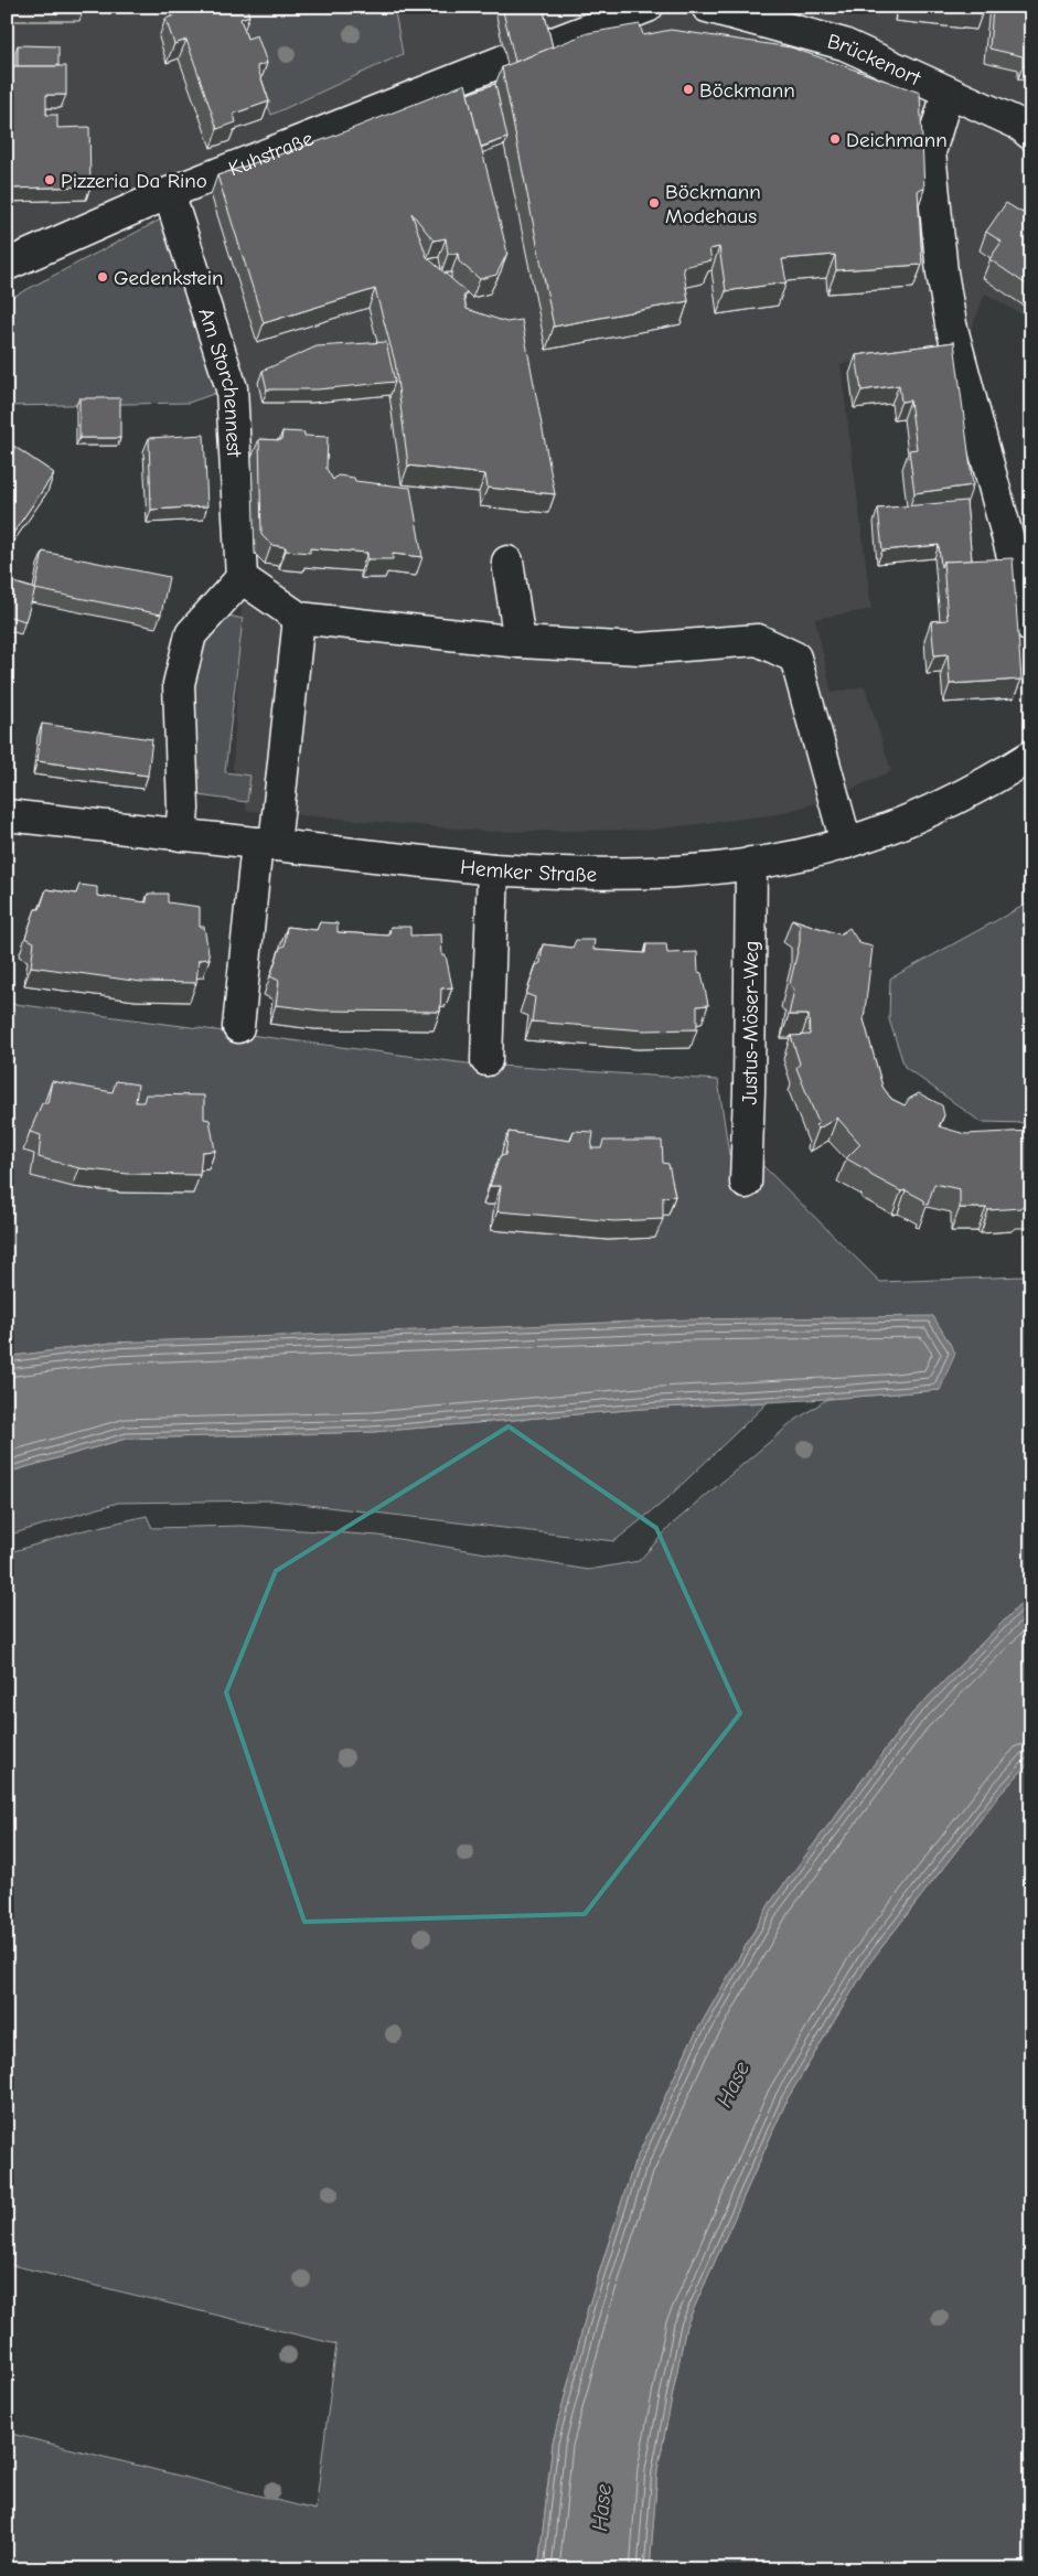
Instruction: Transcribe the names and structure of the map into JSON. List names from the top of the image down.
{
  "streets": {
    "street": [
      "Brückenort",
      "Kuhstraße",
      "Am Storchennest",
      "Hemker Straße",
      "Justus-Möser-Weg"
    ]
  },
  "crossings": [
    ["Kuhstraße", "Am Storchennest"],
    ["Hemker Straße", "Justus-Möser-Weg"]
  ],
  "water": ["Hase"],
  "places": [
    "Böckmann",
    "Deichmann",
    "Pizzeria Da Rino",
    "Böckmann Modehaus",
    "Gedenkstein"
  ]
}
